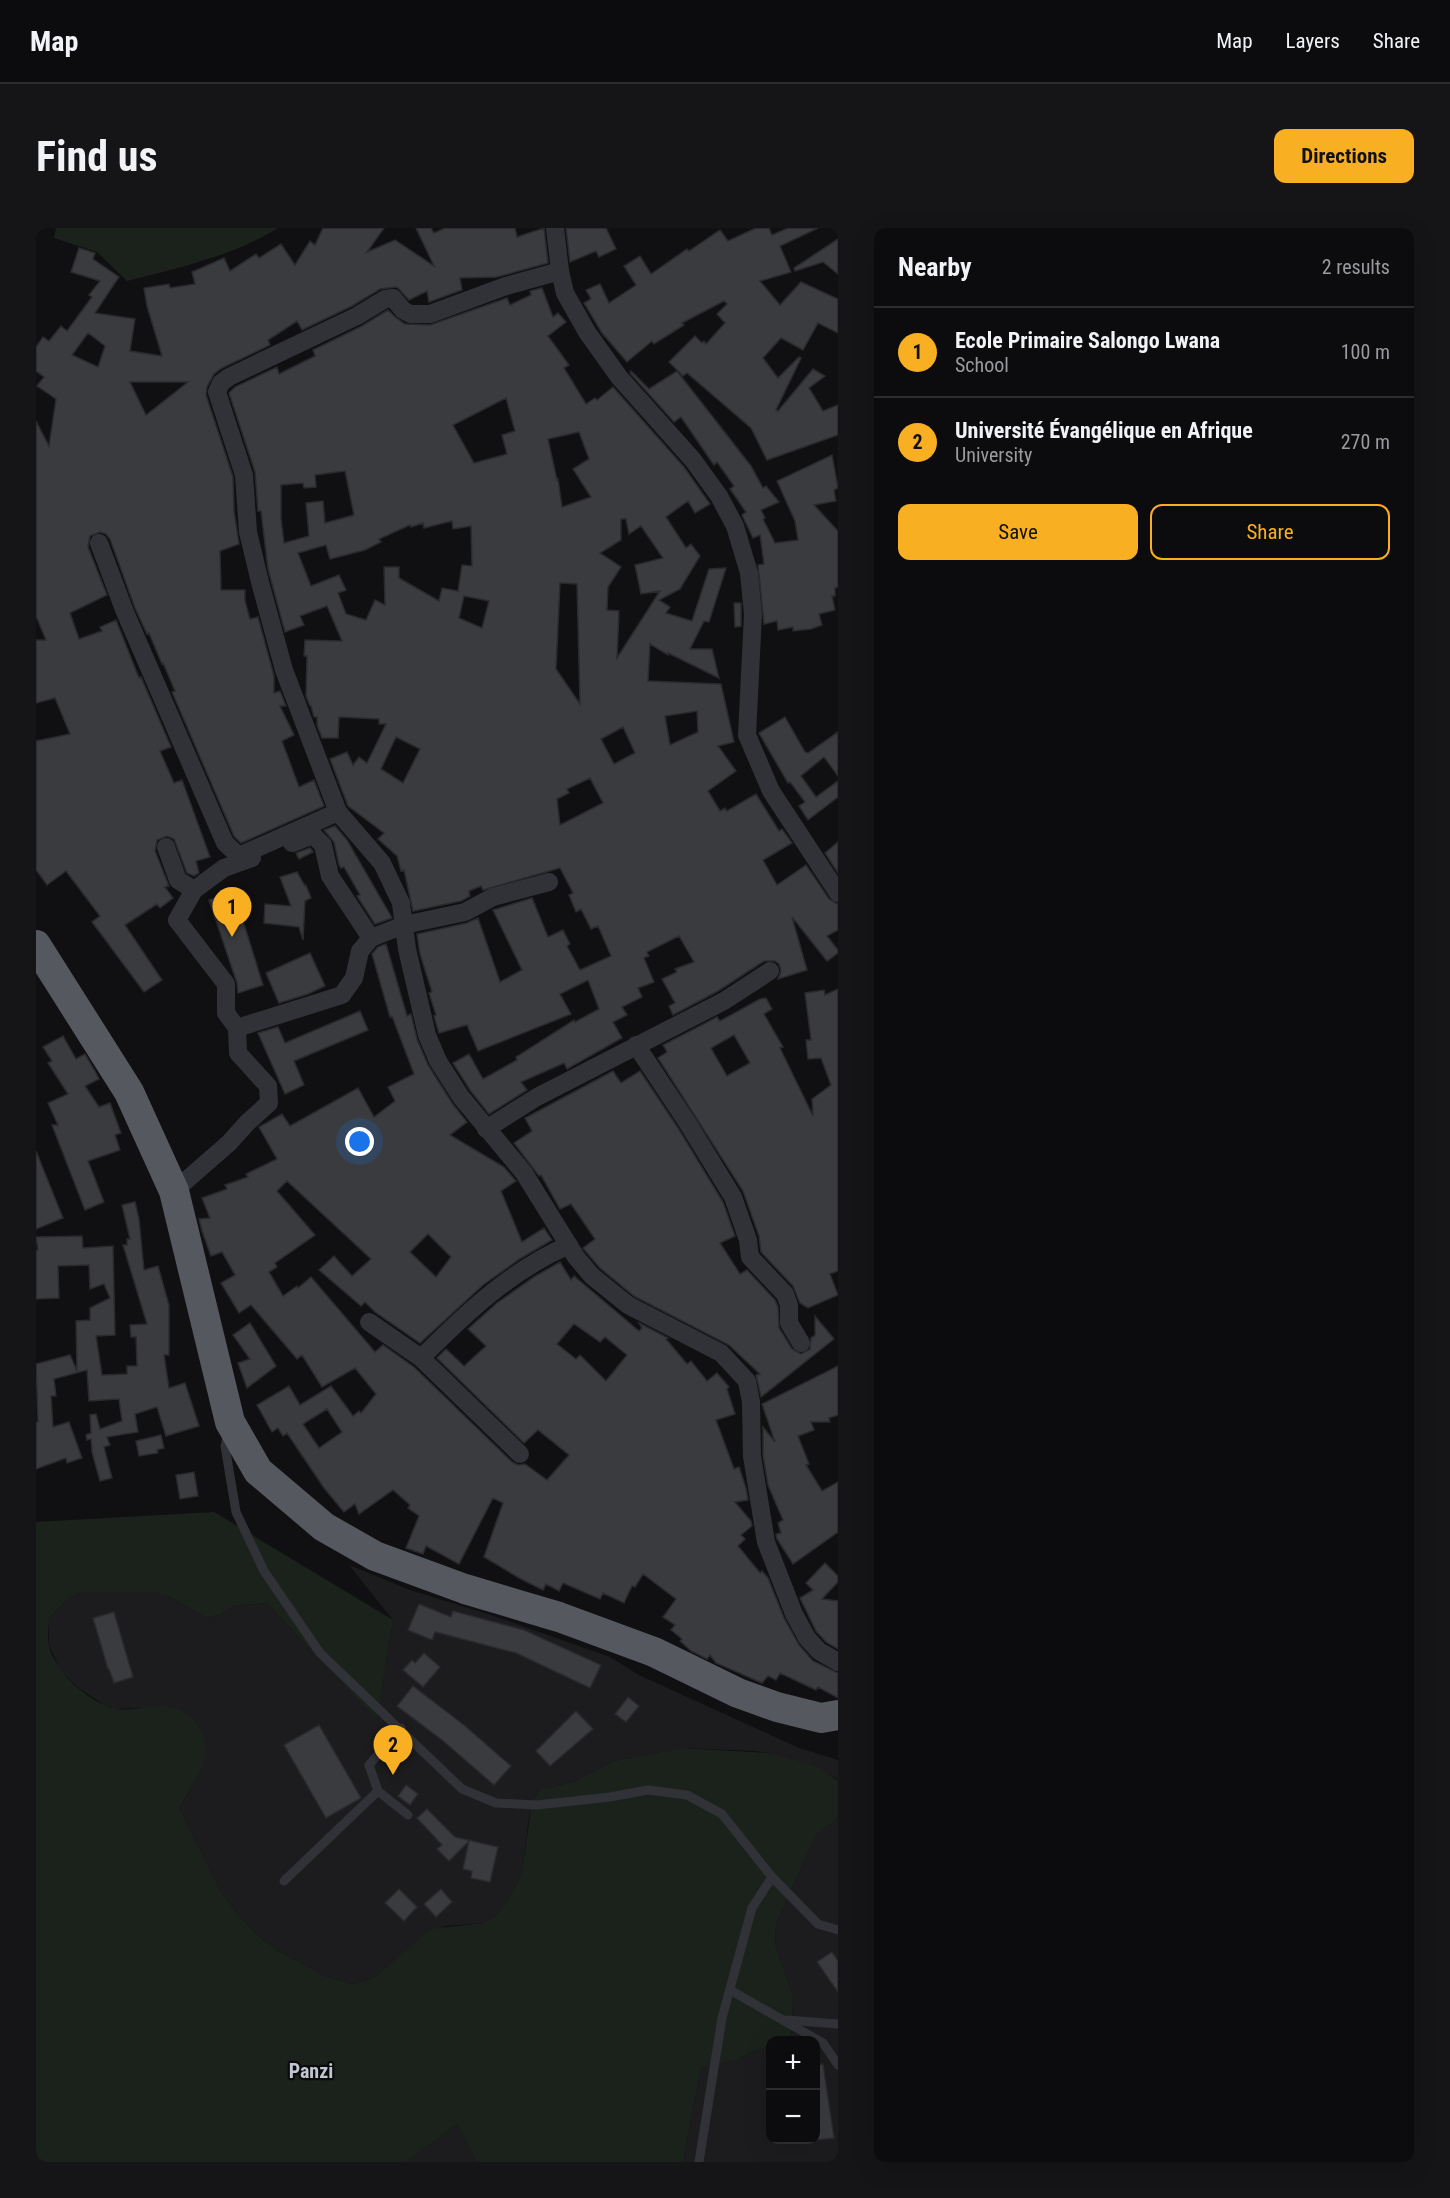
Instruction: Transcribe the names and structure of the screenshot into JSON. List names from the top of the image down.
{
  "districts": ["Panzi"],
  "page": {
    "header": "Map",
    "nav": ["Map", "Layers", "Share"],
    "buttons": [
      "Directions",
      ["Save", "Share"]
    ],
    "title": "Find us",
    "heading": ["Nearby", "2 results"],
    "list": [
      {
        "mark": "1",
        "name": "Ecole Primaire Salongo Lwana",
        "note": "School",
        "value": "100 m"
      },
      {
        "mark": "2",
        "name": "Université Évangélique en Afrique",
        "note": "University",
        "value": "270 m"
      }
    ],
    "pins": ["1", "2"],
    "map_buttons": ["+", "−"]
  }
}
